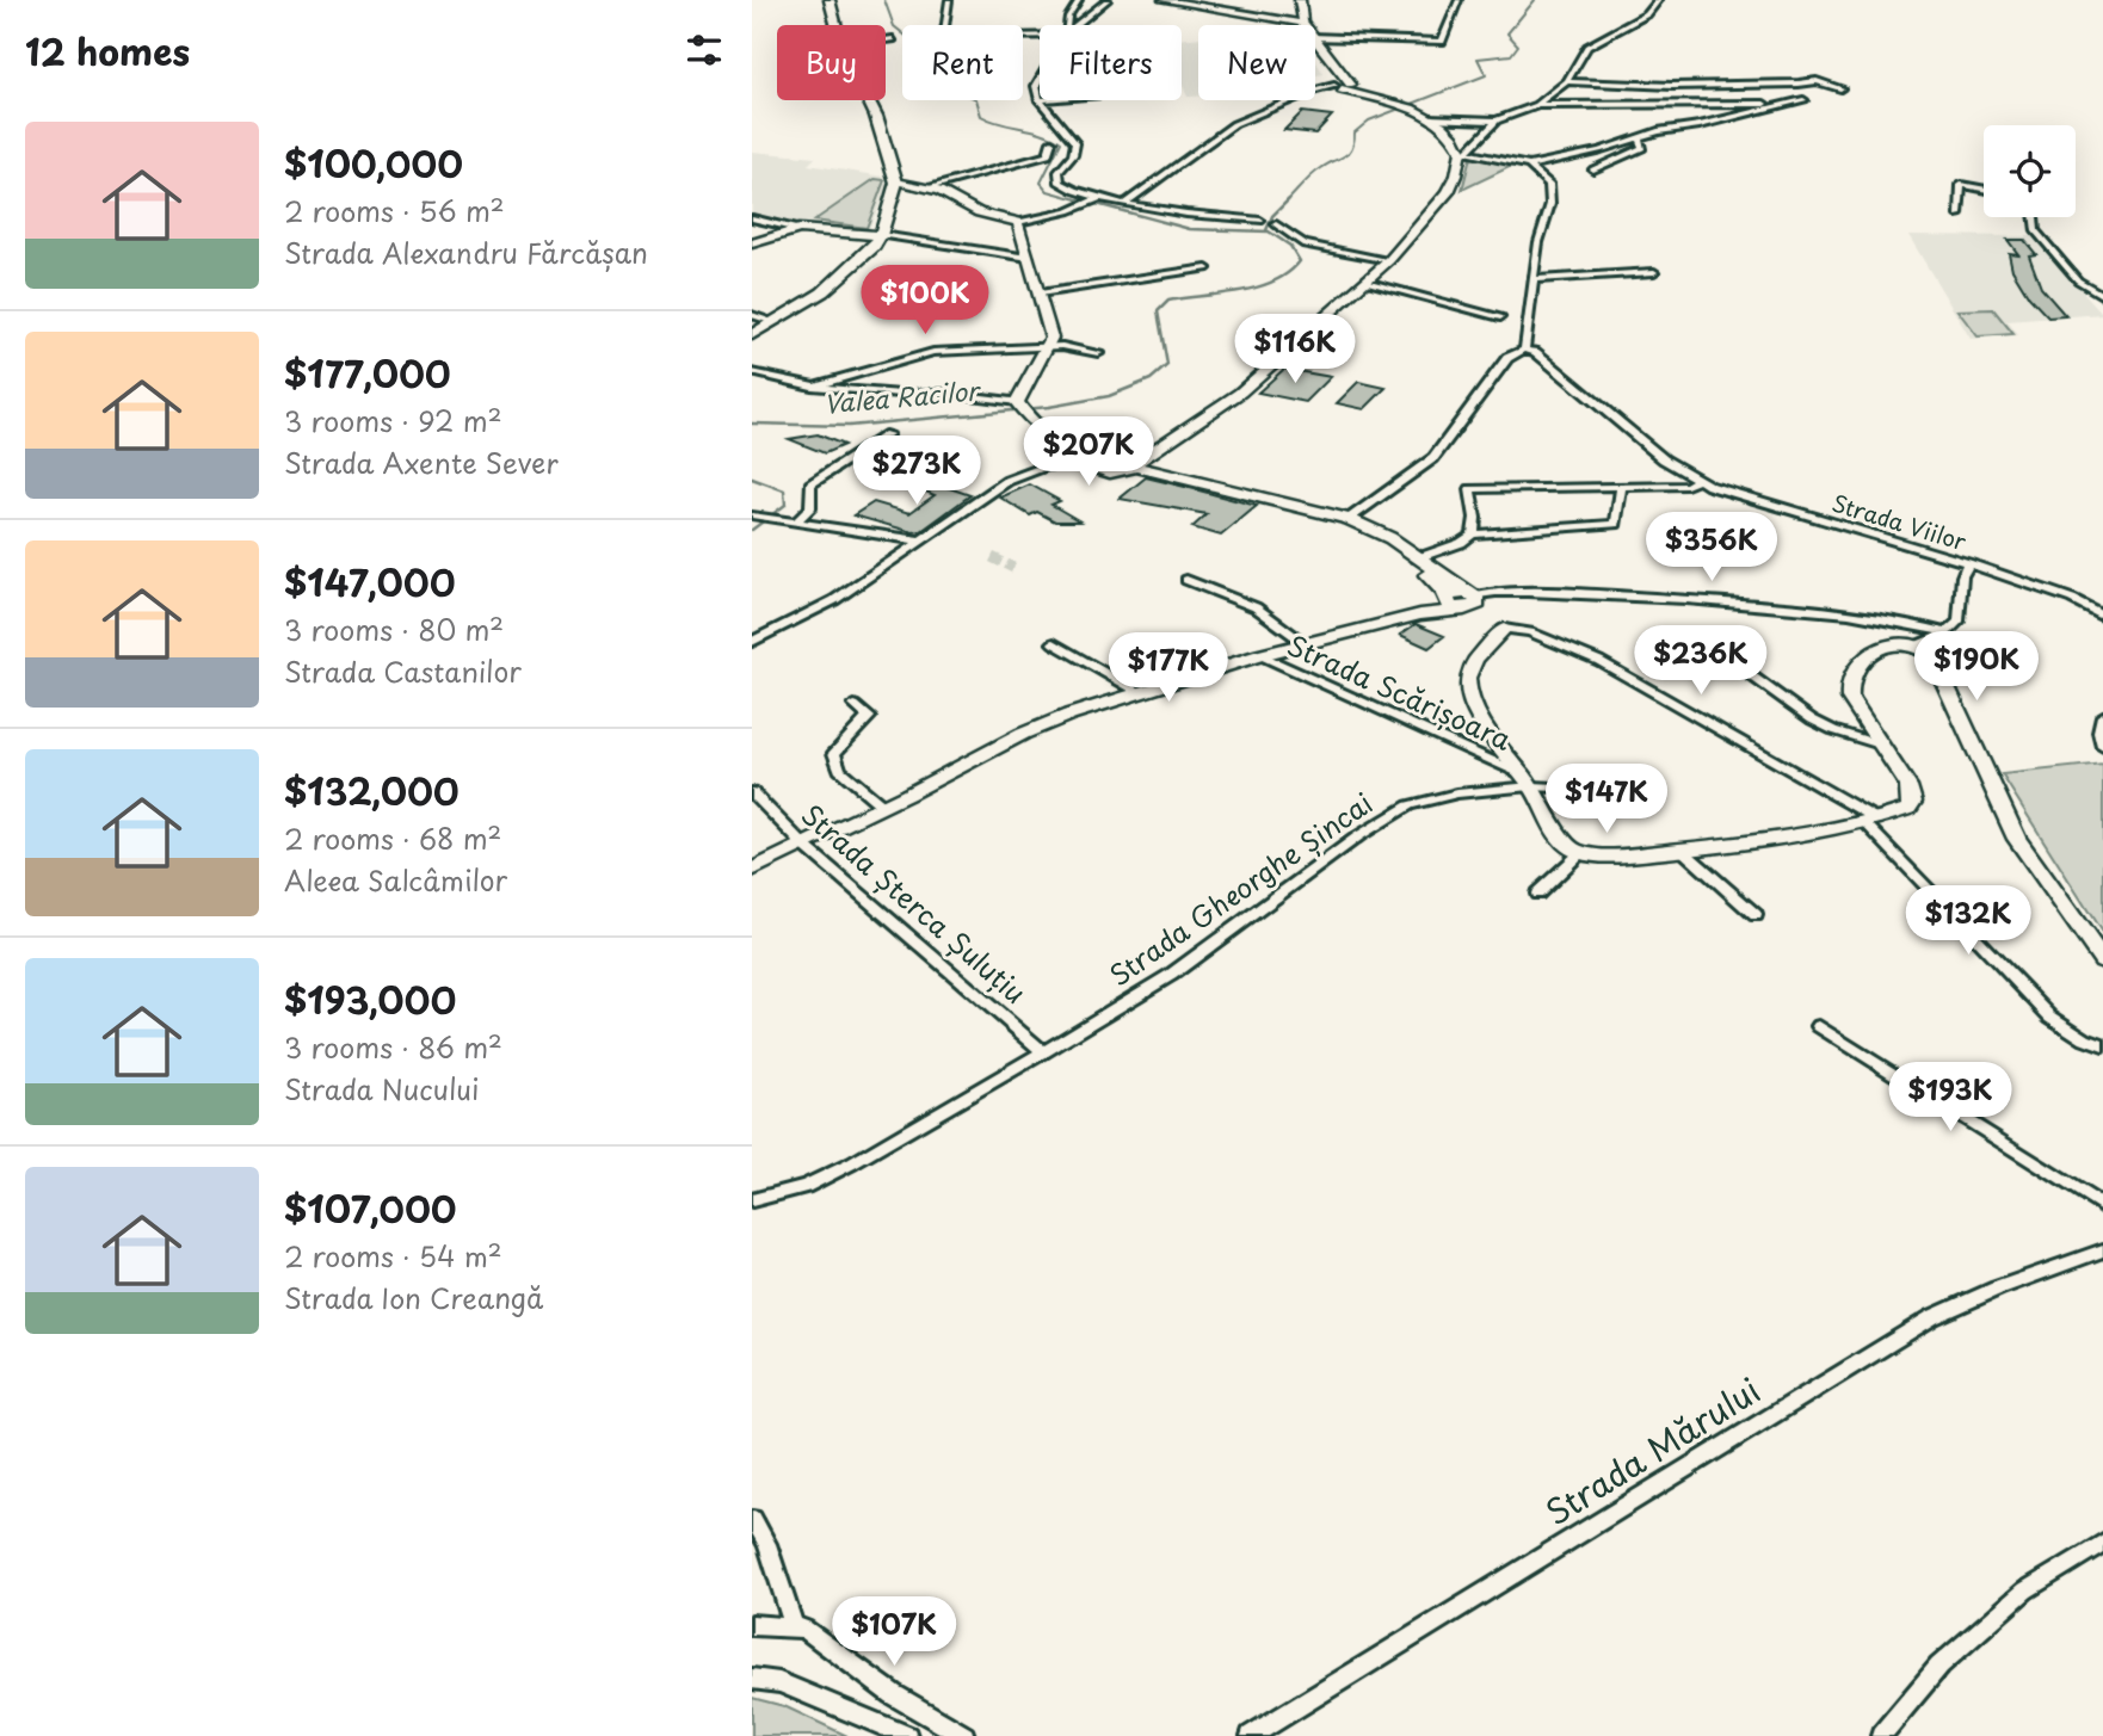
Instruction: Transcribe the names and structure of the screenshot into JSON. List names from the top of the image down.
{
  "streets": {
    "street": [
      "Strada Viilor",
      "Strada Scărișoara",
      "Strada Gheorghe Șincai",
      "Strada Șterca Șuluțiu",
      "Strada Mărului"
    ]
  },
  "crossings": [
    ["Strada Scărișoara", "Strada Gheorghe Șincai"],
    ["Strada Gheorghe Șincai", "Strada Șterca Șuluțiu"]
  ],
  "water": ["Valea Racilor"],
  "page": {
    "heading": "12 homes",
    "chip": [
      "Buy",
      "Rent",
      "Filters",
      "New"
    ],
    "list": [
      {
        "name": "$100,000",
        "note": "2 rooms · 56 m² · Strada Alexandru Fărcășan"
      },
      {
        "name": "$177,000",
        "note": "3 rooms · 92 m² · Strada Axente Sever"
      },
      {
        "name": "$147,000",
        "note": "3 rooms · 80 m² · Strada Castanilor"
      },
      {
        "name": "$132,000",
        "note": "2 rooms · 68 m² · Aleea Salcâmilor"
      },
      {
        "name": "$193,000",
        "note": "3 rooms · 86 m² · Strada Nucului"
      },
      {
        "name": "$107,000",
        "note": "2 rooms · 54 m² · Strada Ion Creangă"
      }
    ],
    "price": [
      "$100K",
      "$116K",
      "$207K",
      "$273K",
      "$356K",
      "$236K",
      "$190K",
      "$177K",
      "$147K",
      "$132K",
      "$193K",
      "$107K"
    ]
  }
}
